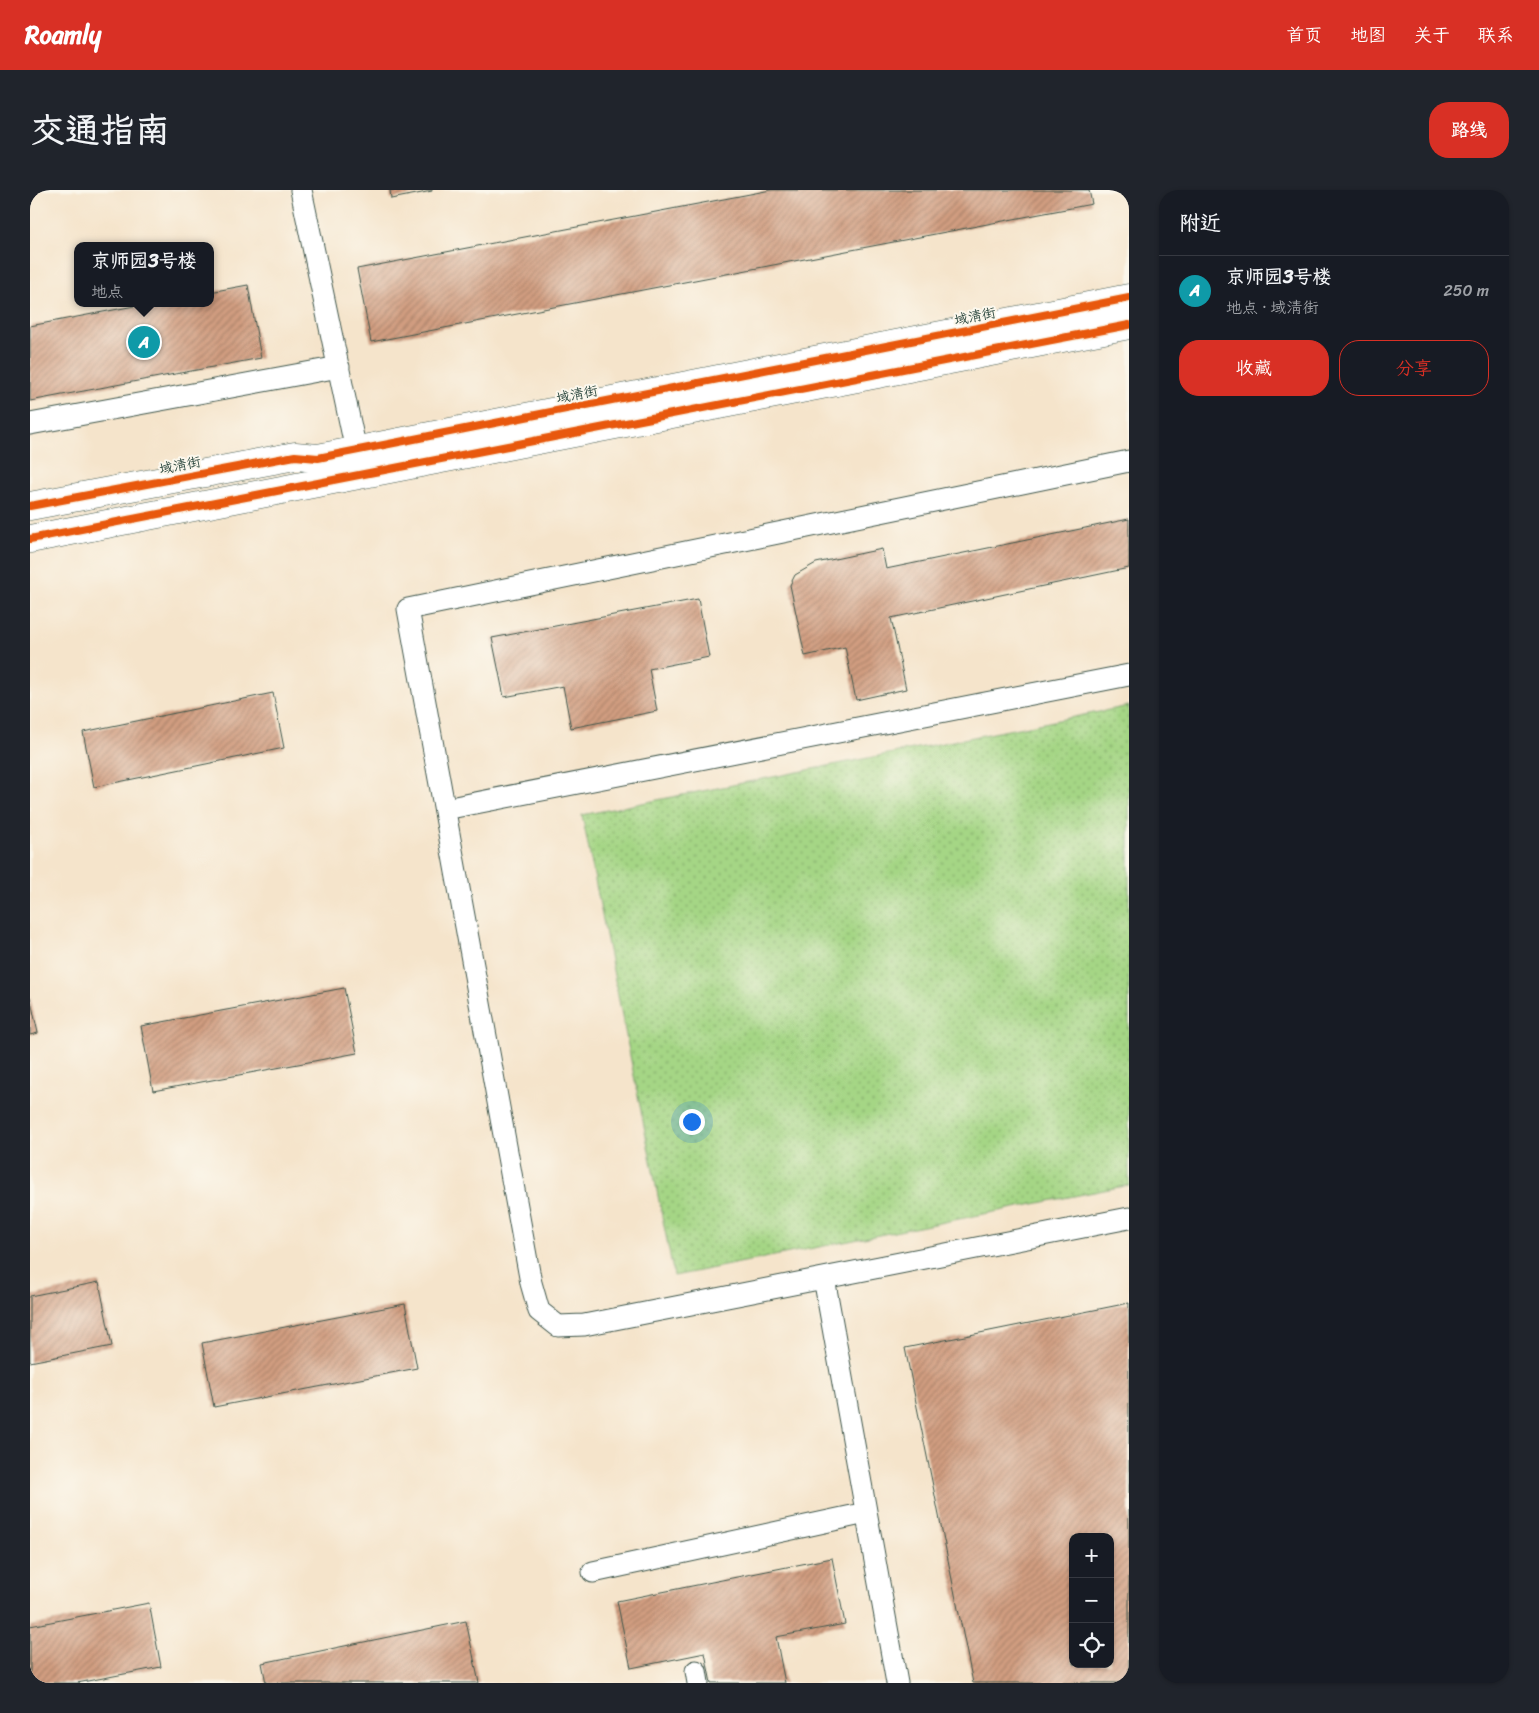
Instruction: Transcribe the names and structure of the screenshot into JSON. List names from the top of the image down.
{
  "streets": {
    "street": ["域清街"]
  },
  "page": {
    "header": "Roamly",
    "nav": [
      "首页",
      "地图",
      "关于",
      "联系"
    ],
    "title": "交通指南",
    "buttons": [
      "路线",
      ["收藏", "分享"]
    ],
    "heading": "附近",
    "popup": ["京师园3号楼", "地点"],
    "list": [
      {
        "mark": "A",
        "name": "京师园3号楼",
        "note": "地点 · 域清街",
        "value": "250 m"
      }
    ],
    "pins": "A",
    "map_buttons": ["+", "−"]
  }
}
